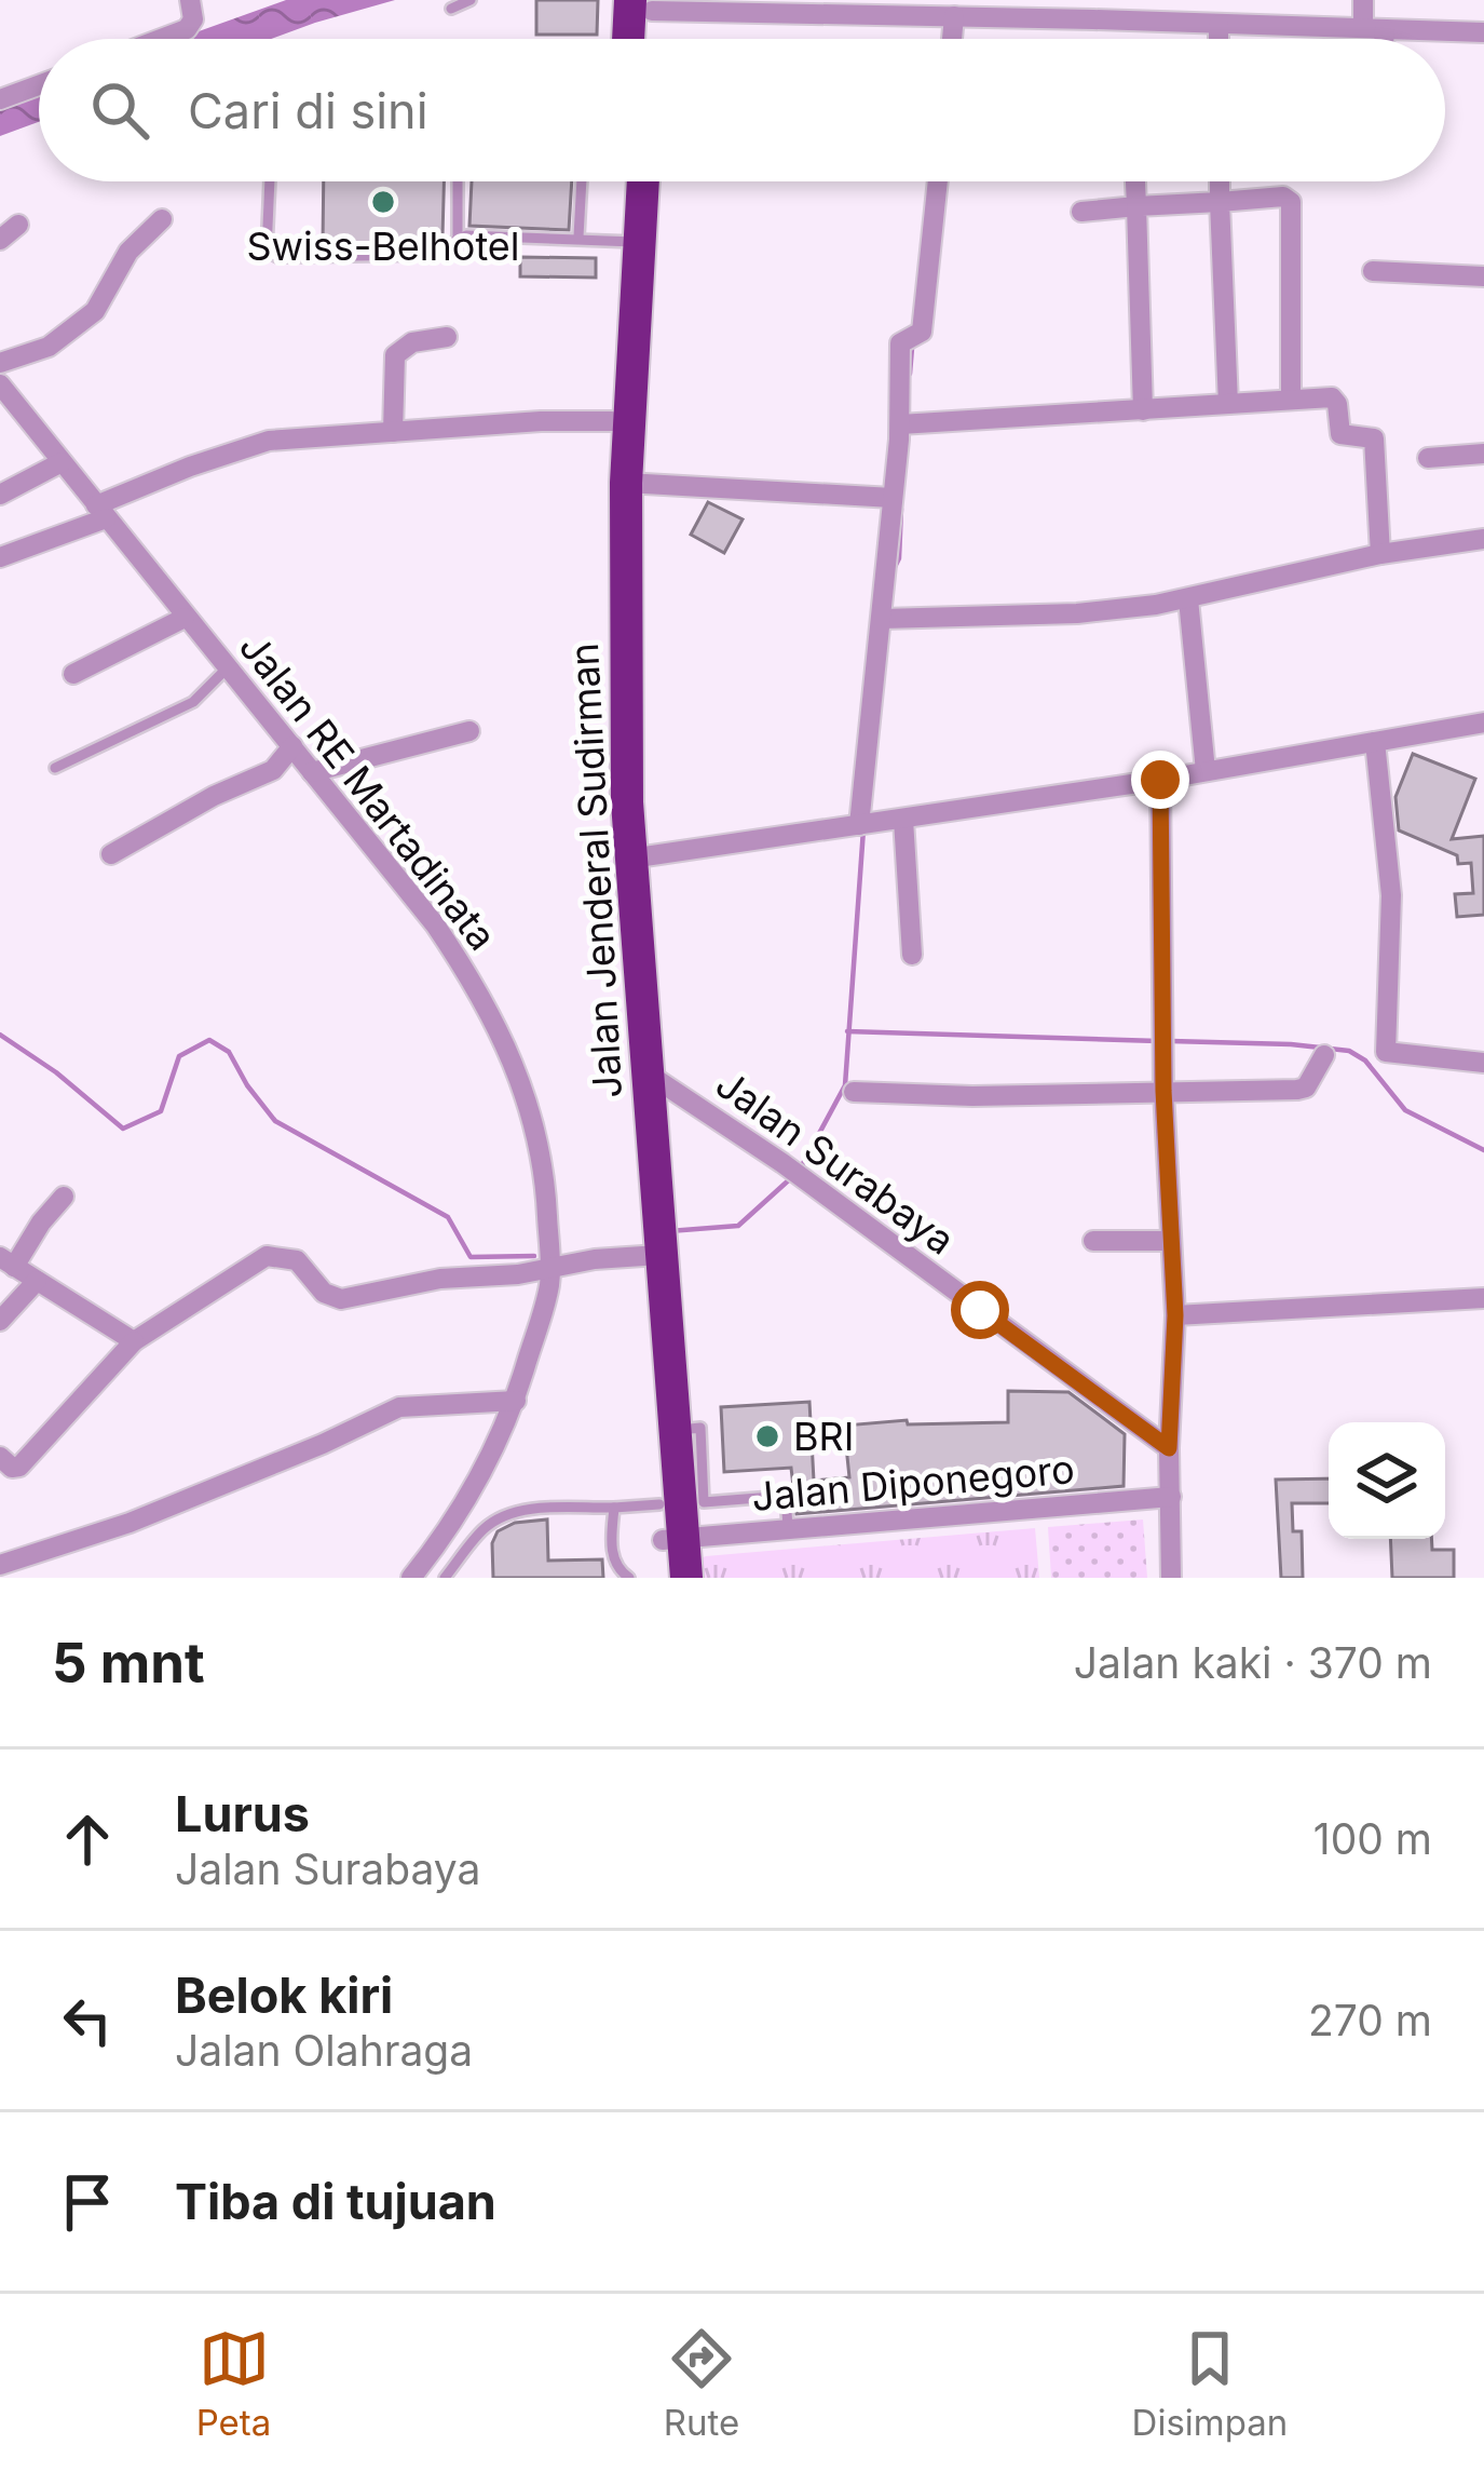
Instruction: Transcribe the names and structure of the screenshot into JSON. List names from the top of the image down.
{
  "streets": {
    "highway": ["Jalan Jenderal Sudirman"],
    "street": ["Jalan RE Martadinata", "Jalan Surabaya", "Jalan Diponegoro"]
  },
  "crossings": [
    ["Jalan Jenderal Sudirman", "Jalan Surabaya"],
    ["Jalan Jenderal Sudirman", "Jalan Diponegoro"]
  ],
  "places": ["Swiss-Belhotel", "BRI"],
  "page": {
    "search": "Cari di sini",
    "heading": ["5 mnt", "Jalan kaki · 370 m"],
    "list": [
      ["Lurus", "Jalan Surabaya", "100 m"],
      ["Belok kiri", "Jalan Olahraga", "270 m"],
      "Tiba di tujuan"
    ],
    "nav": ["Peta", "Rute", "Disimpan"]
  }
}
